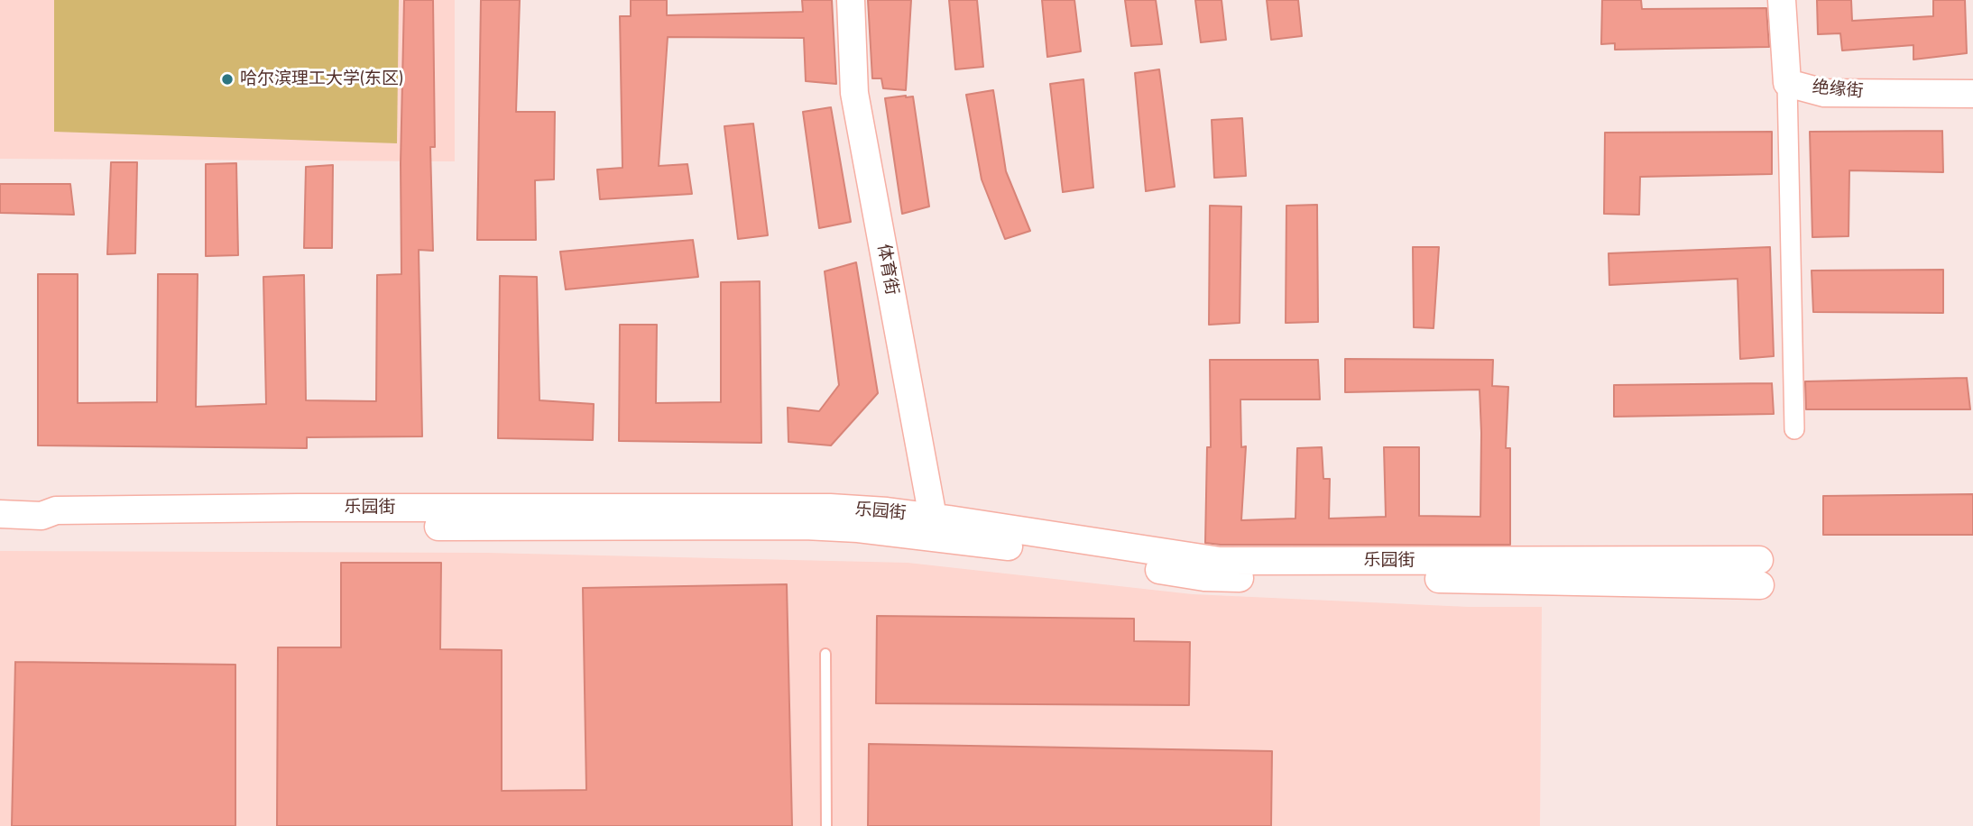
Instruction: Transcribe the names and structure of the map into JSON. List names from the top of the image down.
{
  "streets": {
    "main road": ["绝缘街", "体育街", "乐园街"]
  },
  "crossings": [
    ["体育街", "乐园街"]
  ],
  "places": ["哈尔滨理工大学(东区)"]
}
